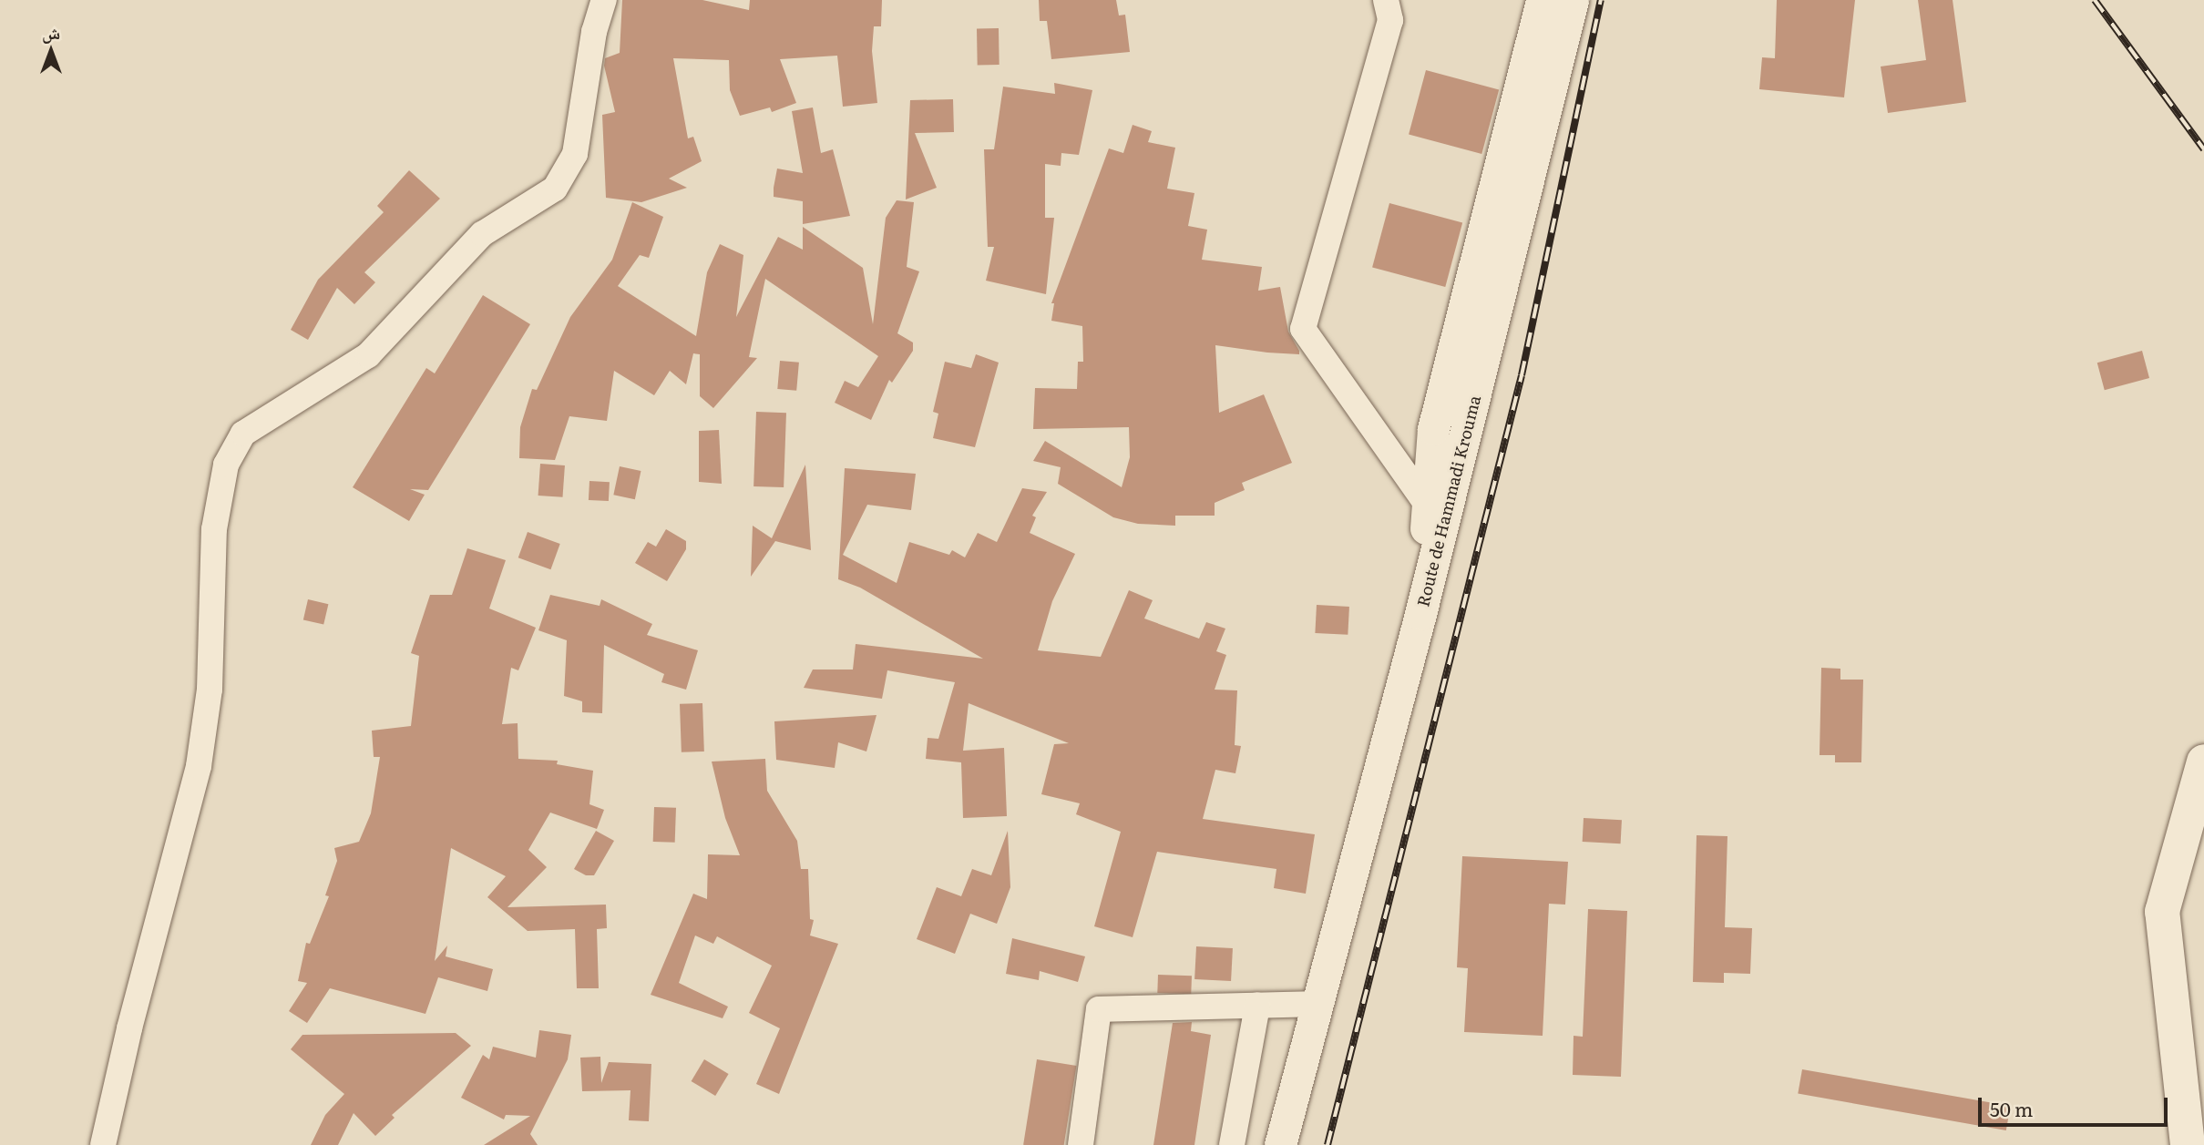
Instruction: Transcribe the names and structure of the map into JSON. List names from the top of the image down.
{
  "streets": {
    "street": ["Route de Hammadi Krouma"]
  },
  "scale_bar": "50 m",
  "north": "top"
}
